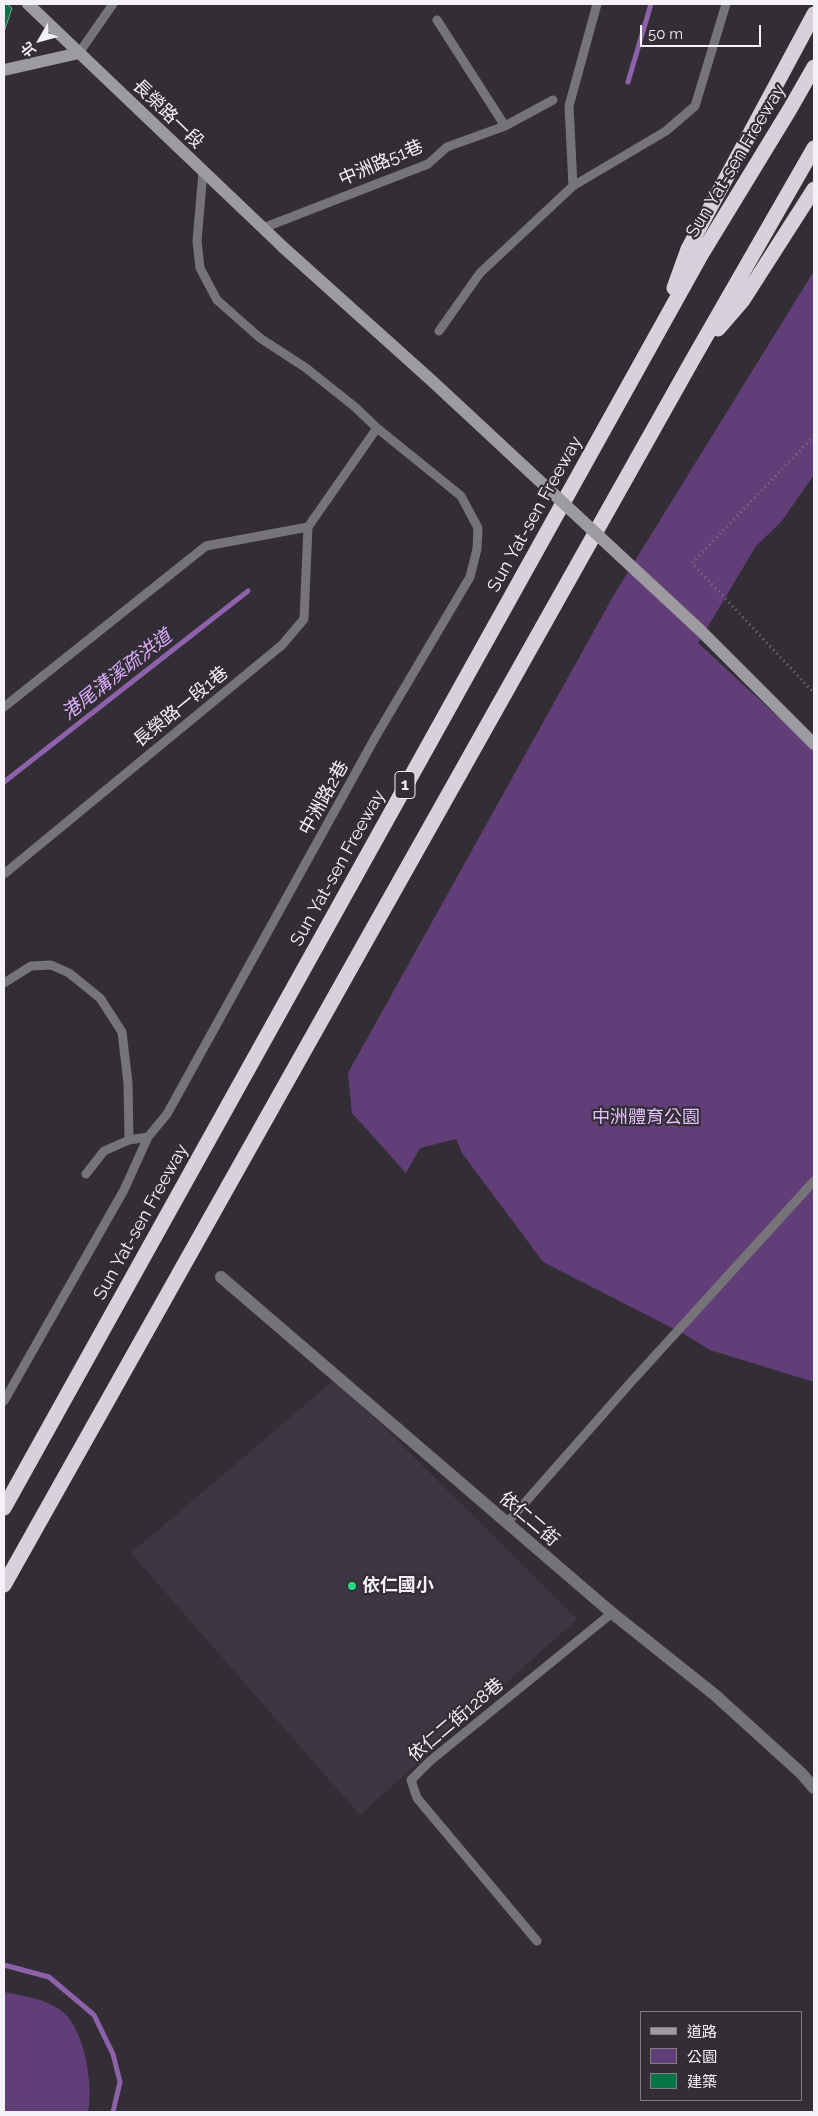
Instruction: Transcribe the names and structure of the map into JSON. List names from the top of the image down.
{
  "streets": {
    "highway": ["Sun Yat-sen Freeway", "1"],
    "street": ["長榮路一段", "依仁二街"],
    "lane": [
      "中洲路51巷",
      "長榮路一段1巷",
      "中洲路2巷",
      "依仁二街128巷"
    ]
  },
  "crossings": [
    ["長榮路一段", "中洲路51巷"],
    ["依仁二街", "依仁二街128巷"]
  ],
  "water": ["港尾溝溪疏洪道"],
  "parks": ["中洲體育公園"],
  "places": ["依仁國小"],
  "legend": ["道路", "公園", "建築"],
  "scale_bar": "50 m",
  "north": "bottom left"
}
